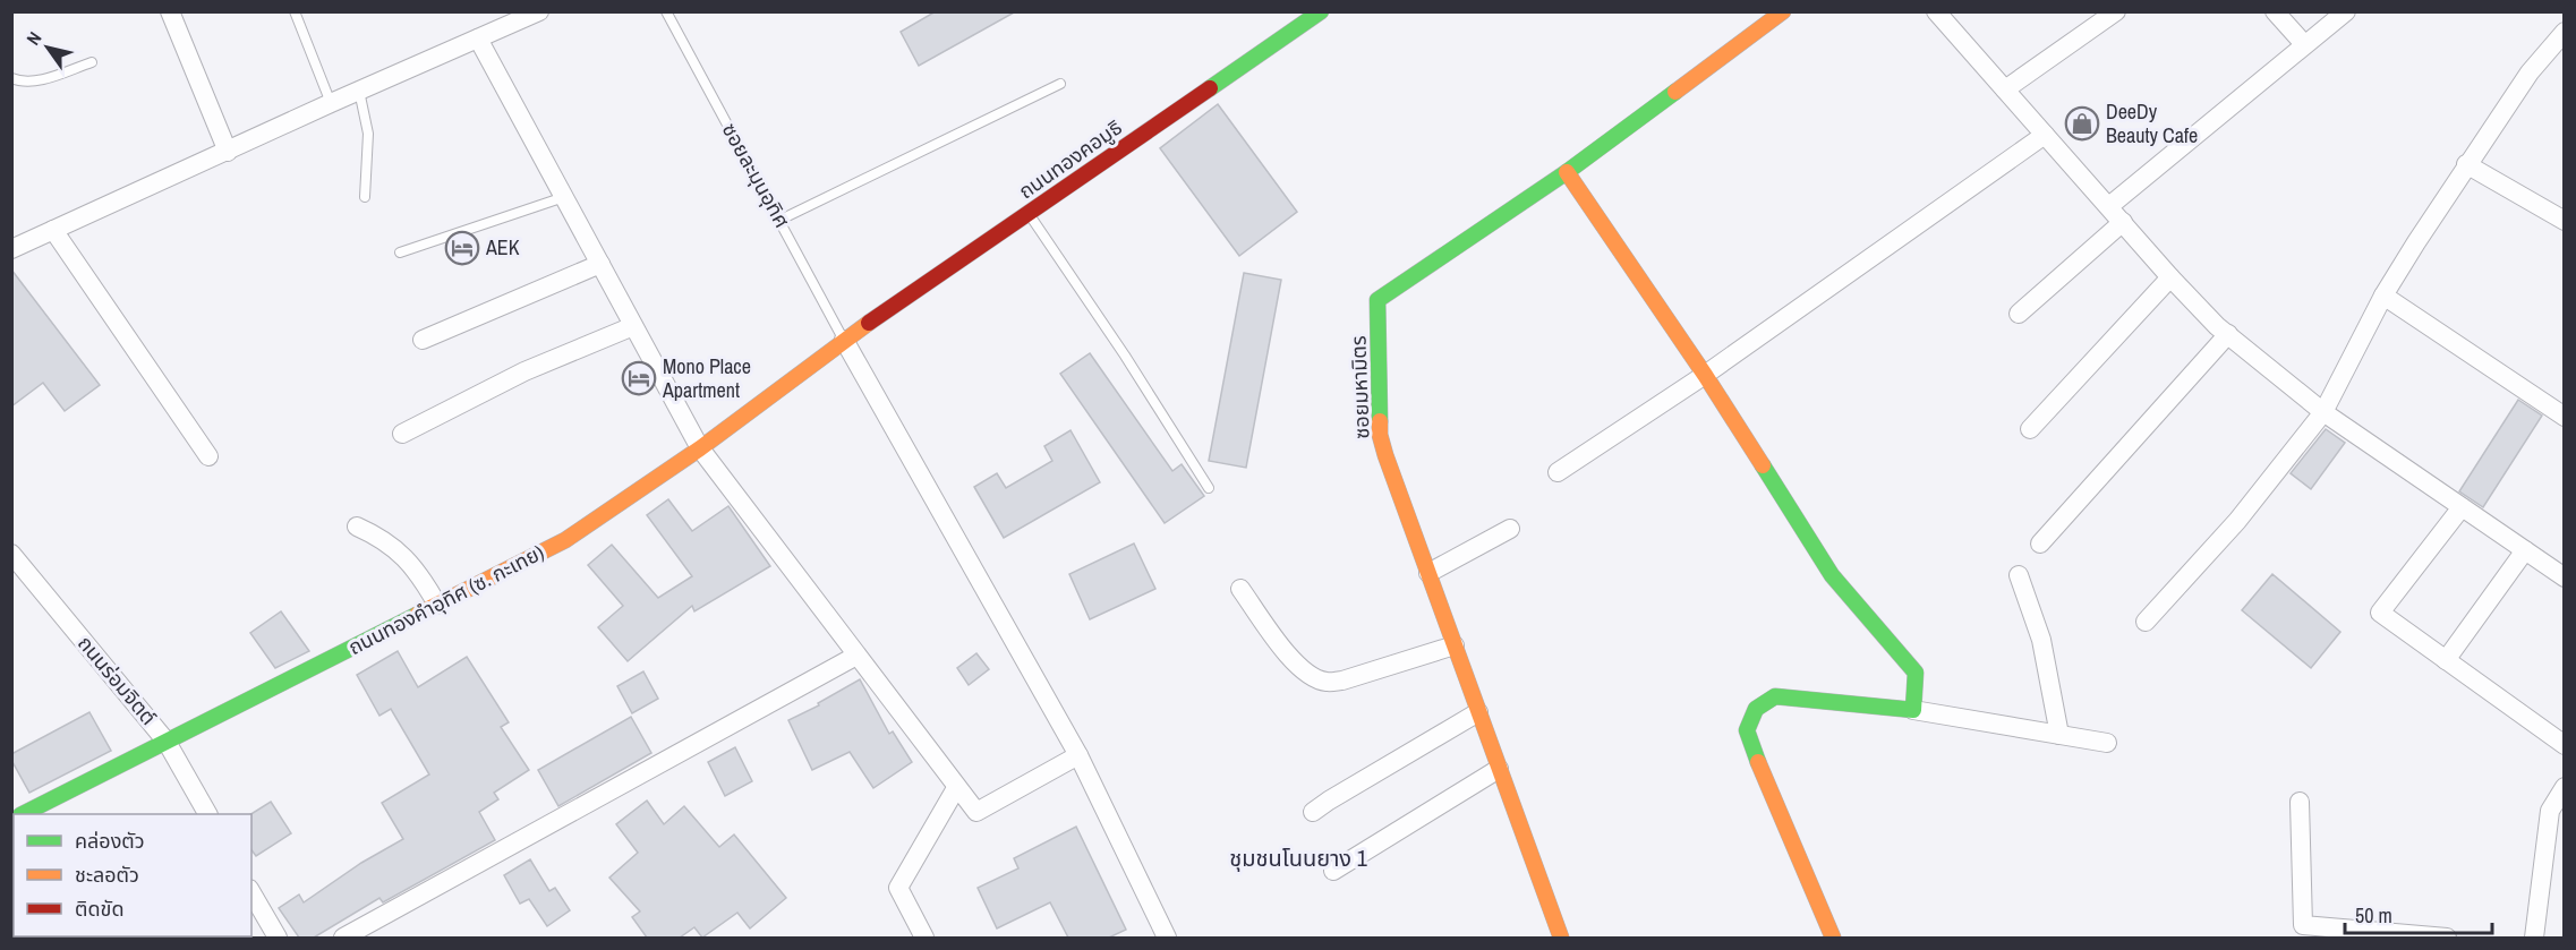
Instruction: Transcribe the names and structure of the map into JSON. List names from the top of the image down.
{
  "streets": {
    "street": [
      "ถนนทองคอมูธิ",
      "ซอยมหามิตร",
      "ถนนทองคำอุทิศ (ซ. กะเทย)",
      "ถนนร่อมจิตต์"
    ],
    "lane": ["ซอยละมุนอุทิศ"]
  },
  "crossings": [
    ["ถนนทองคอมูธิ", "ซอยละมุนอุทิศ"],
    ["ถนนทองคอมูธิ", "ถนนทองคำอุทิศ (ซ. กะเทย)"],
    ["ซอยละมุนอุทิศ", "ถนนทองคำอุทิศ (ซ. กะเทย)"],
    ["ถนนทองคำอุทิศ (ซ. กะเทย)", "ถนนร่อมจิตต์"]
  ],
  "districts": ["ชุมชนโนนยาง 1"],
  "places": {
    "shop": ["DeeDy Beauty Cafe"],
    "hotel": ["AEK", "Mono Place Apartment"]
  },
  "legend": ["คล่องตัว", "ชะลอตัว", "ติดขัด"],
  "scale_bar": "50 m",
  "north": "top left"
}
